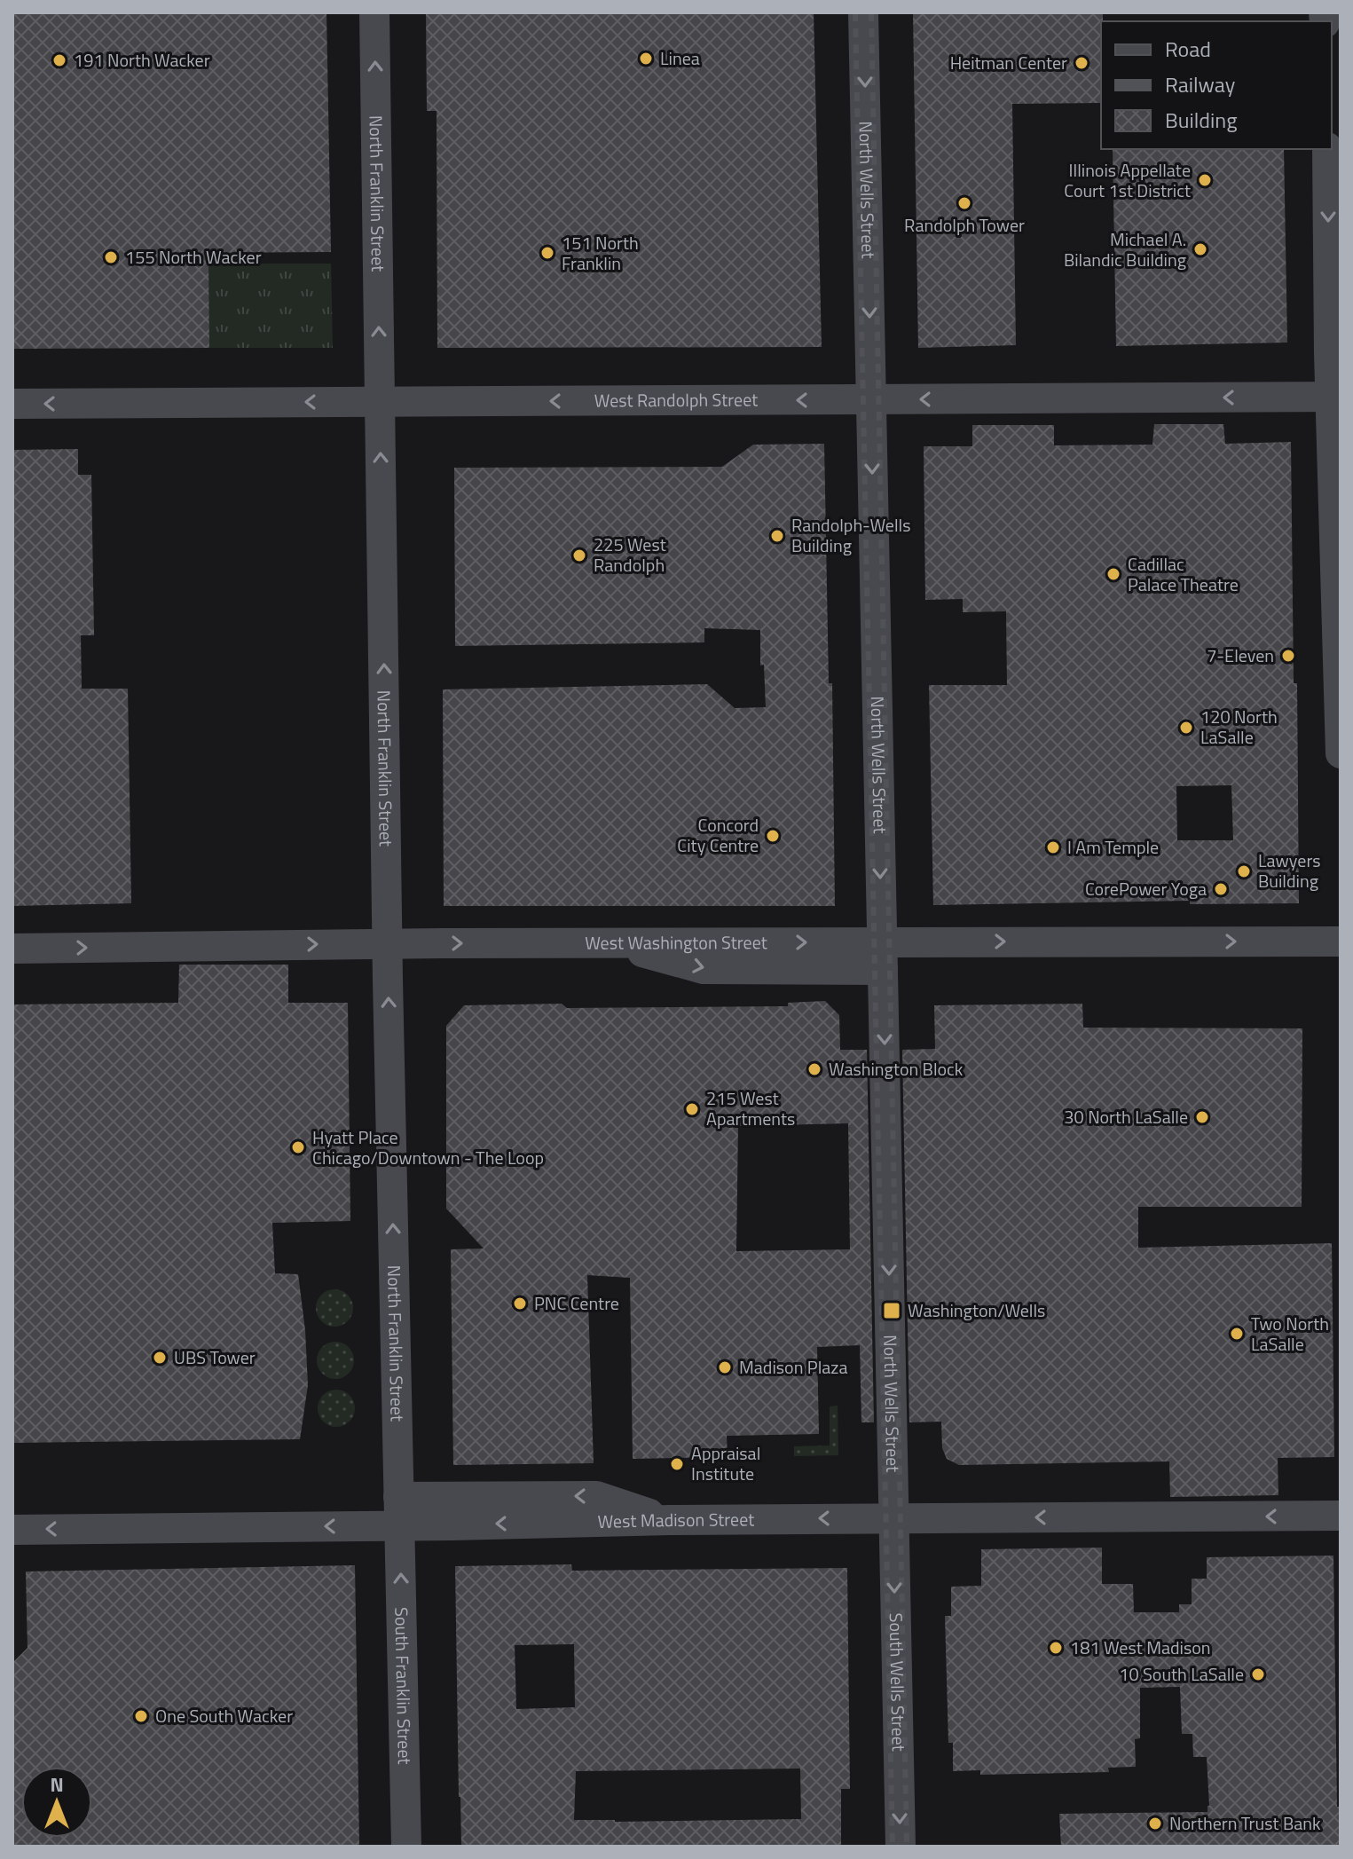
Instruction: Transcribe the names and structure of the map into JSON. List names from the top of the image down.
{
  "streets": {
    "main road": [
      "North Wells Street",
      "North Franklin Street",
      "West Randolph Street",
      "West Washington Street",
      "West Madison Street",
      "South Wells Street",
      "South Franklin Street"
    ]
  },
  "crossings": [
    ["North Wells Street", "West Randolph Street"],
    ["North Wells Street", "West Washington Street"],
    ["North Wells Street", "West Madison Street"],
    ["North Wells Street", "South Wells Street"],
    ["North Franklin Street", "West Randolph Street"],
    ["North Franklin Street", "West Washington Street"],
    ["North Franklin Street", "West Madison Street"],
    ["North Franklin Street", "South Franklin Street"],
    ["West Madison Street", "South Wells Street"],
    ["West Madison Street", "South Franklin Street"]
  ],
  "one_way": [
    "North Wells Street",
    "North Franklin Street",
    "West Randolph Street",
    "West Washington Street",
    "West Madison Street",
    "South Wells Street",
    "South Franklin Street"
  ],
  "places": {
    "other": [
      "Linea",
      "191 North Wacker",
      "Heitman Center",
      "Illinois Appellate Court 1st District",
      "Randolph Tower",
      "Michael A. Bilandic Building",
      "151 North Franklin",
      "155 North Wacker",
      "Randolph-Wells Building",
      "225 West Randolph",
      "Cadillac Palace Theatre",
      "7-Eleven",
      "120 North LaSalle",
      "Concord City Centre",
      "I Am Temple",
      "Lawyers Building",
      "CorePower Yoga",
      "Washington Block",
      "215 West Apartments",
      "30 North LaSalle",
      "Hyatt Place Chicago/Downtown - The Loop",
      "PNC Centre",
      "Two North LaSalle",
      "UBS Tower",
      "Madison Plaza",
      "Appraisal Institute",
      "181 West Madison",
      "10 South LaSalle",
      "One South Wacker",
      "Northern Trust Bank"
    ],
    "transit": ["Washington/Wells"]
  },
  "legend": ["Road", "Railway", "Building"],
  "north": "top"
}
